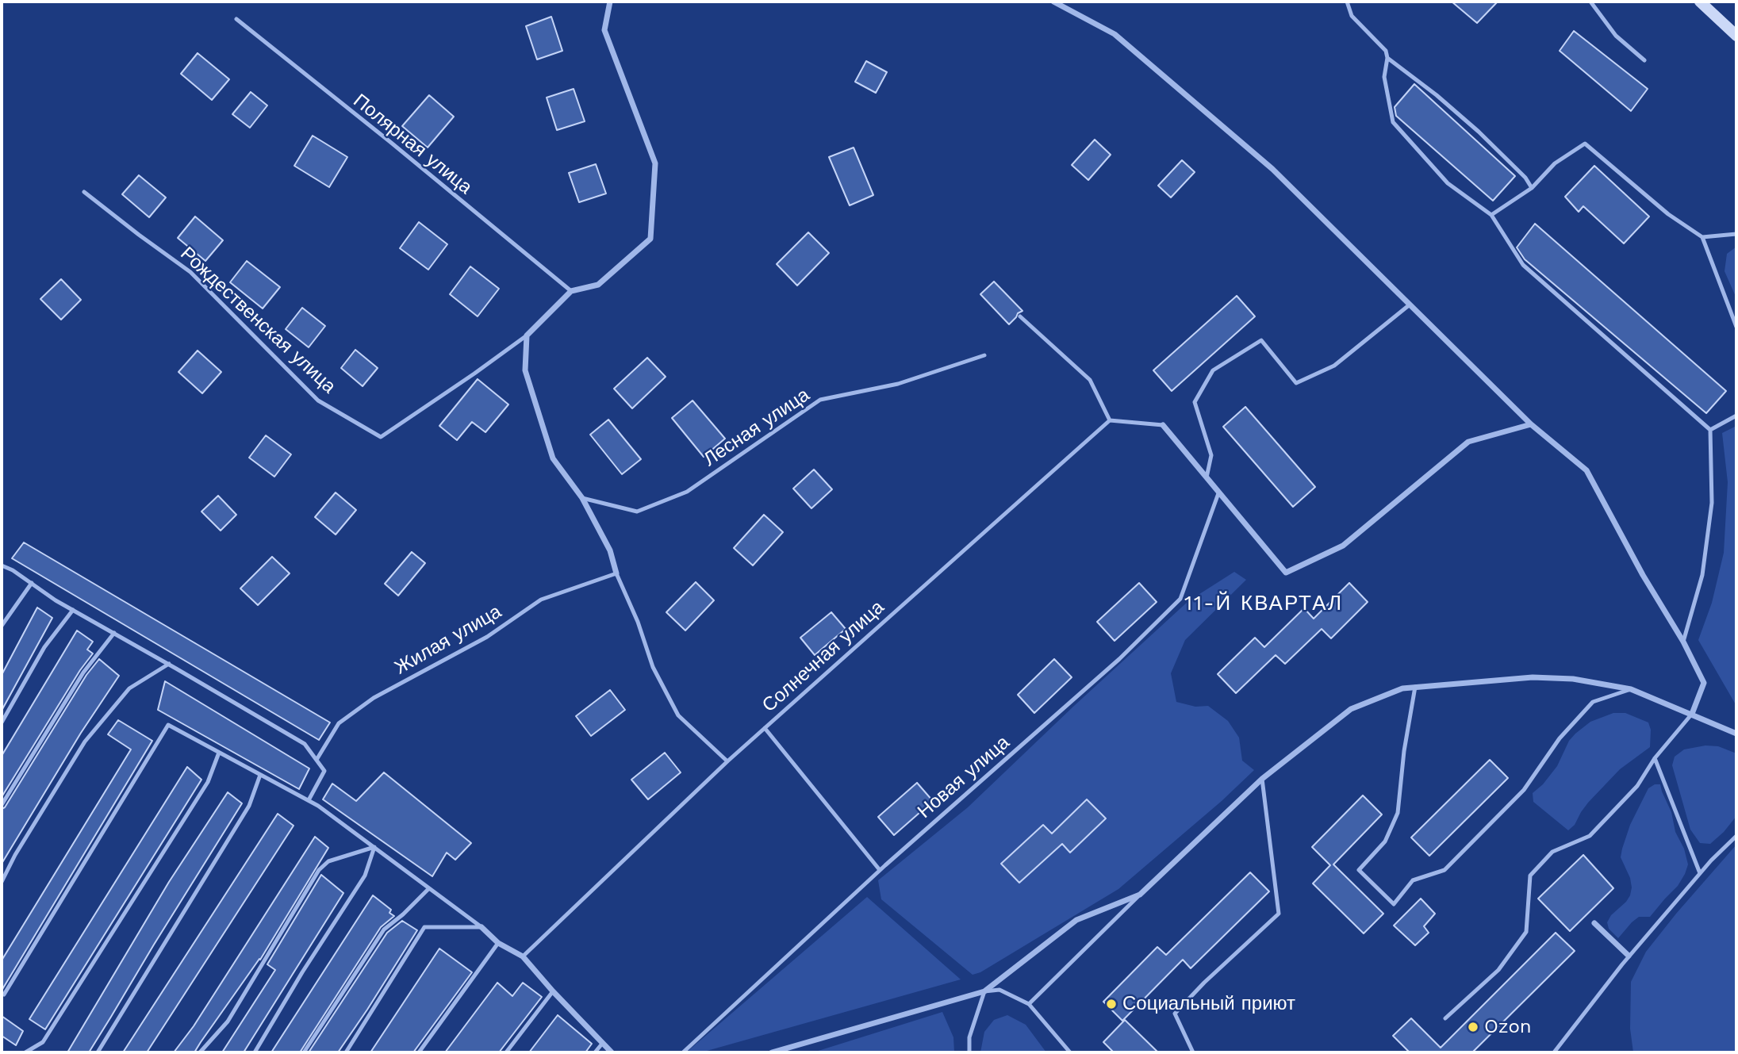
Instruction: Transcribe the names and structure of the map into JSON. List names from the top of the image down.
{
  "streets": {
    "lane": [
      "Полярная улица",
      "Рождественская улица",
      "Лесная улица",
      "Жилая улица",
      "Солнечная улица",
      "Новая улица"
    ]
  },
  "districts": ["11-Й КВАРТАЛ"],
  "places": ["Социальный приют", "Ozon"]
}
